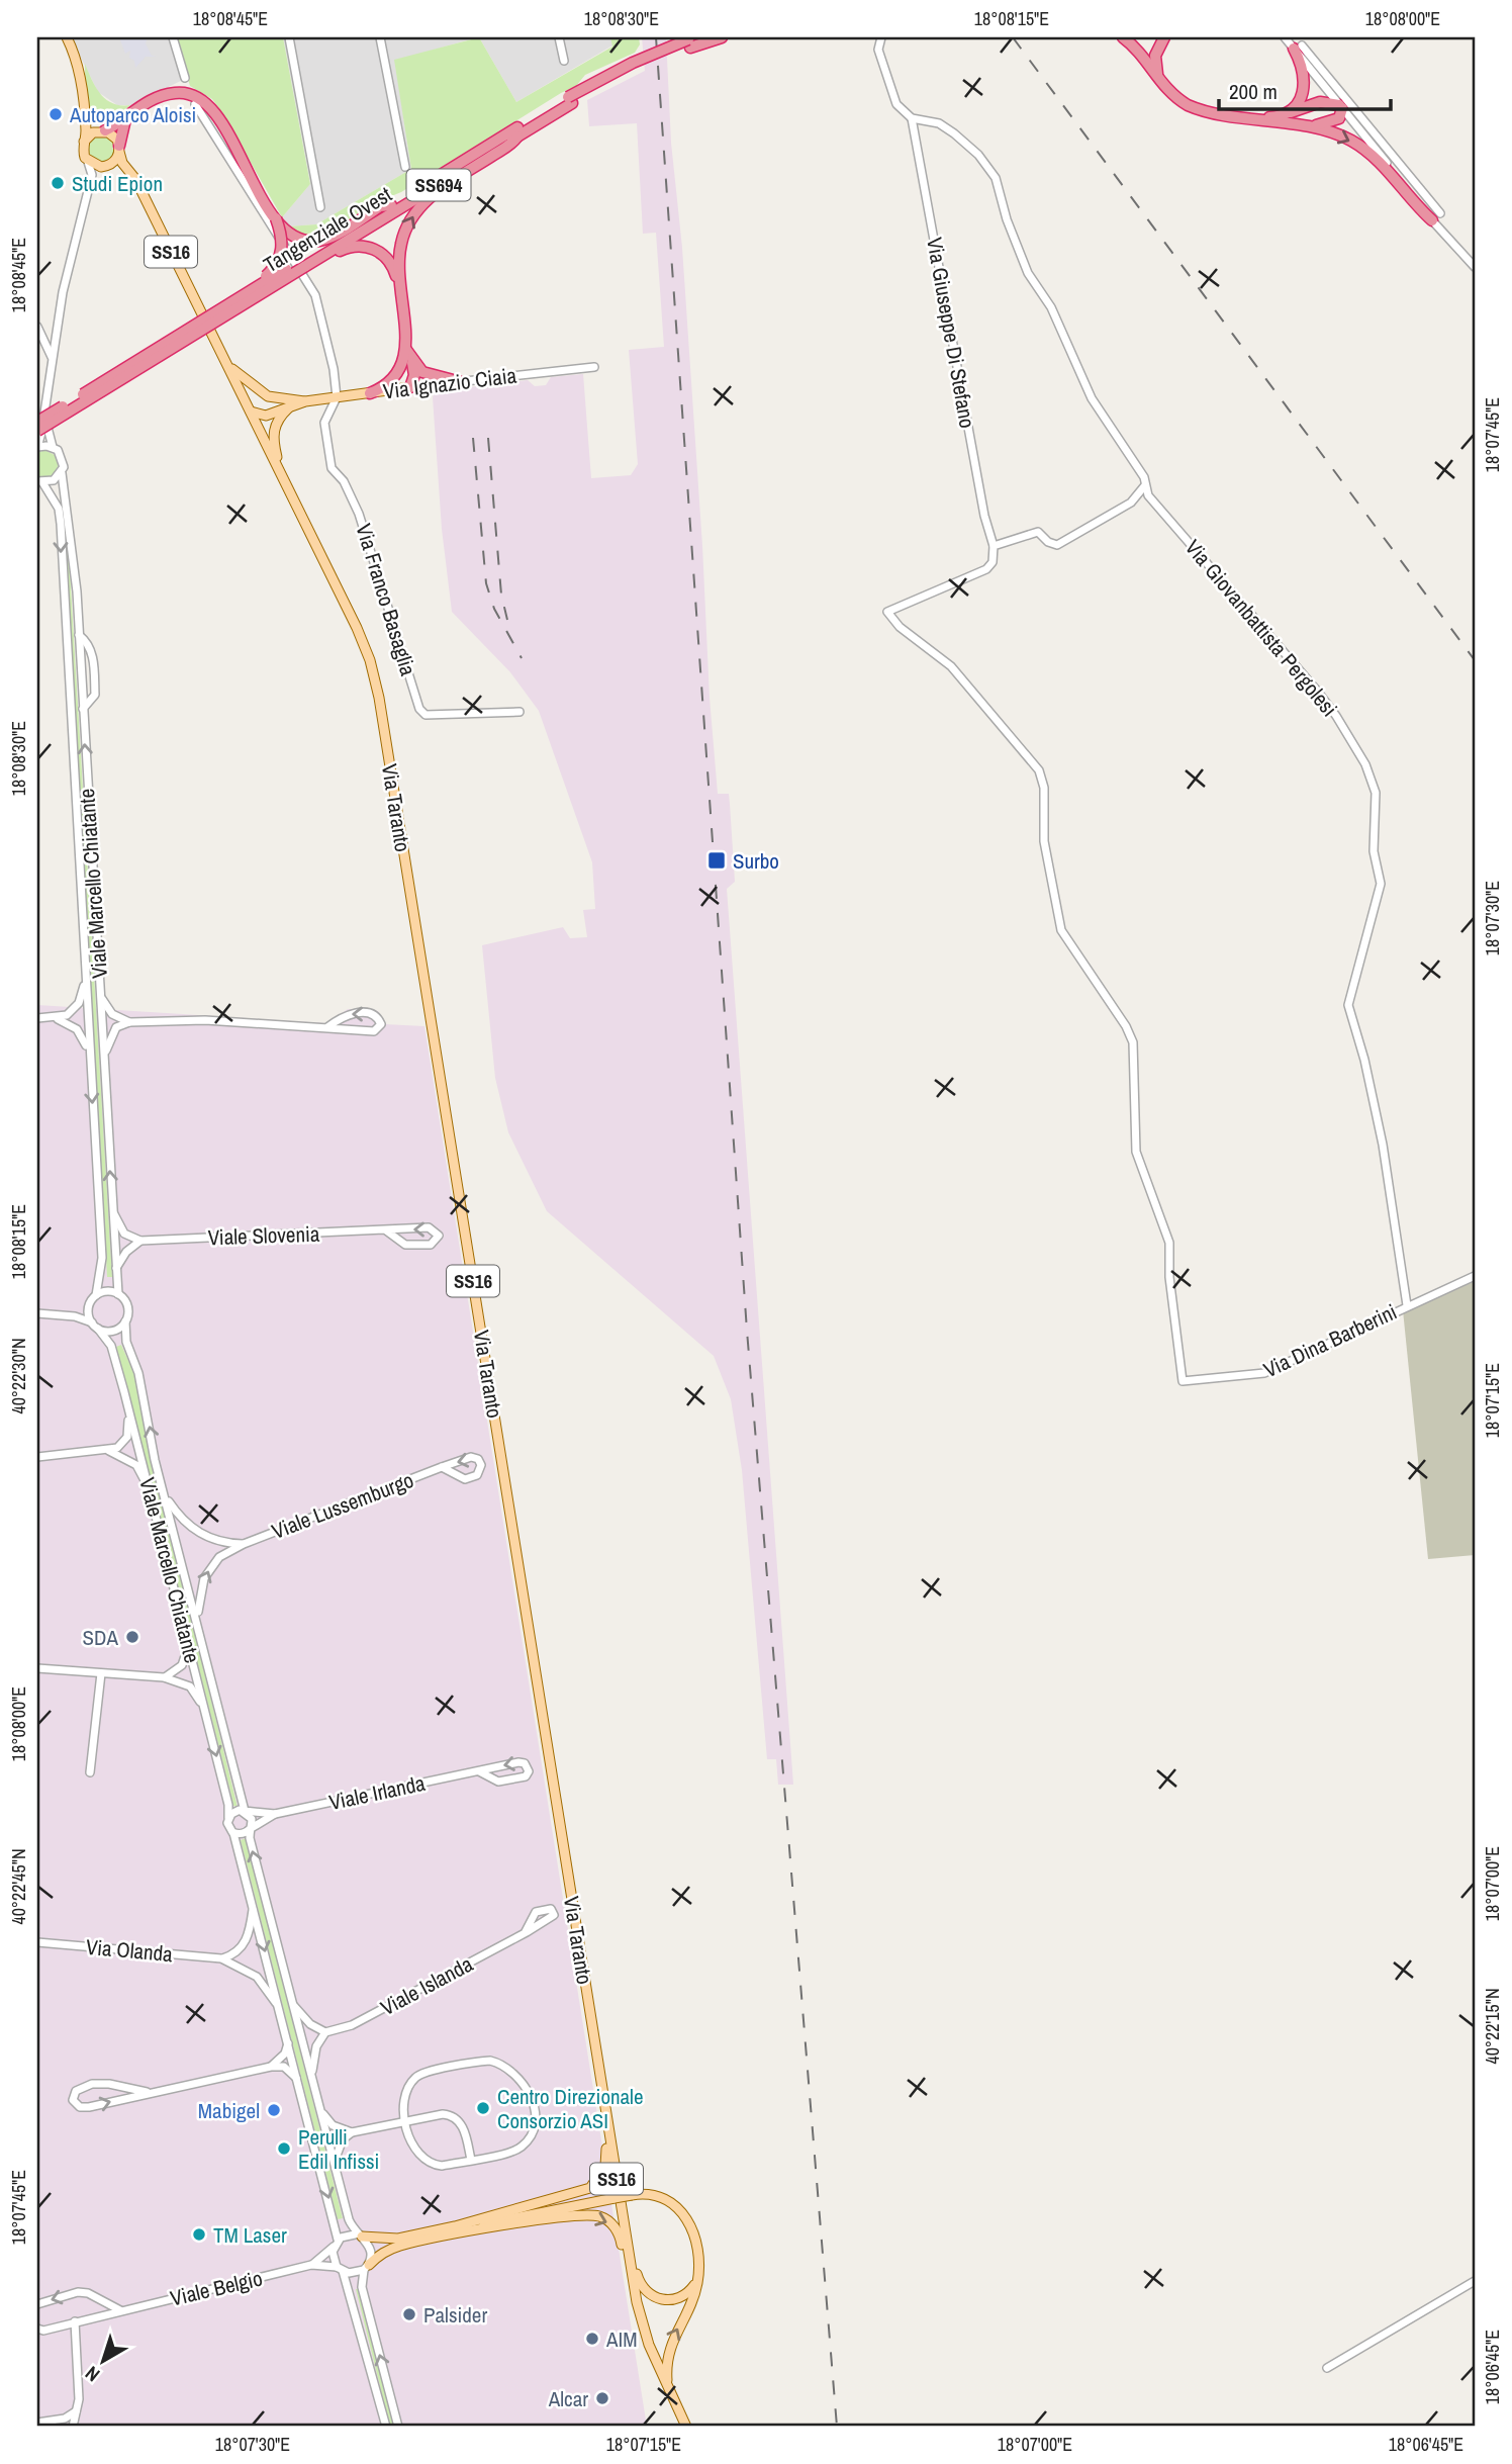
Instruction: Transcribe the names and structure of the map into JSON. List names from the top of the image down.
{
  "streets": {
    "highway": ["SS694", "Tangenziale Ovest"],
    "main road": ["SS16", "Via Ignazio Ciaia", "Via Taranto"],
    "street": [
      "Via Giuseppe Di Stefano",
      "Via Franco Basaglia",
      "Via Giovanbattista Pergolesi",
      "Viale Marcello Chiatante",
      "Viale Slovenia",
      "Via Dina Barberini",
      "Viale Lussemburgo",
      "Viale Irlanda",
      "Via Olanda",
      "Viale Islanda",
      "Viale Belgio"
    ]
  },
  "crossings": [
    ["Via Giuseppe Di Stefano", "Via Giovanbattista Pergolesi"],
    ["Via Giuseppe Di Stefano", "Via Dina Barberini"],
    ["Via Ignazio Ciaia", "Via Franco Basaglia"],
    ["Via Ignazio Ciaia", "Via Taranto"],
    ["Via Giovanbattista Pergolesi", "Via Dina Barberini"],
    ["Viale Marcello Chiatante", "Viale Lussemburgo"],
    ["Viale Marcello Chiatante", "Viale Irlanda"],
    ["Viale Marcello Chiatante", "Via Olanda"],
    ["Viale Marcello Chiatante", "Viale Belgio"]
  ],
  "places": {
    "other": [
      "Autoparco Aloisi",
      "Studi Epion",
      "SDA",
      "Centro Direzionale Consorzio ASI",
      "Mabigel",
      "Perulli Edil Infissi",
      "TM Laser",
      "Palsider",
      "AIM",
      "Alcar"
    ],
    "transit": ["Surbo"]
  },
  "scale_bar": "200 m",
  "north": "bottom left",
  "coordinates": [
    "18°08'45\"E",
    "18°08'30\"E",
    "18°08'15\"E",
    "18°08'00\"E",
    "18°07'45\"E",
    "18°07'30\"E",
    "40°22'30\"N",
    "18°07'15\"E",
    "18°07'00\"E",
    "40°22'45\"N",
    "40°22'15\"N",
    "18°06'45\"E"
  ]
}
